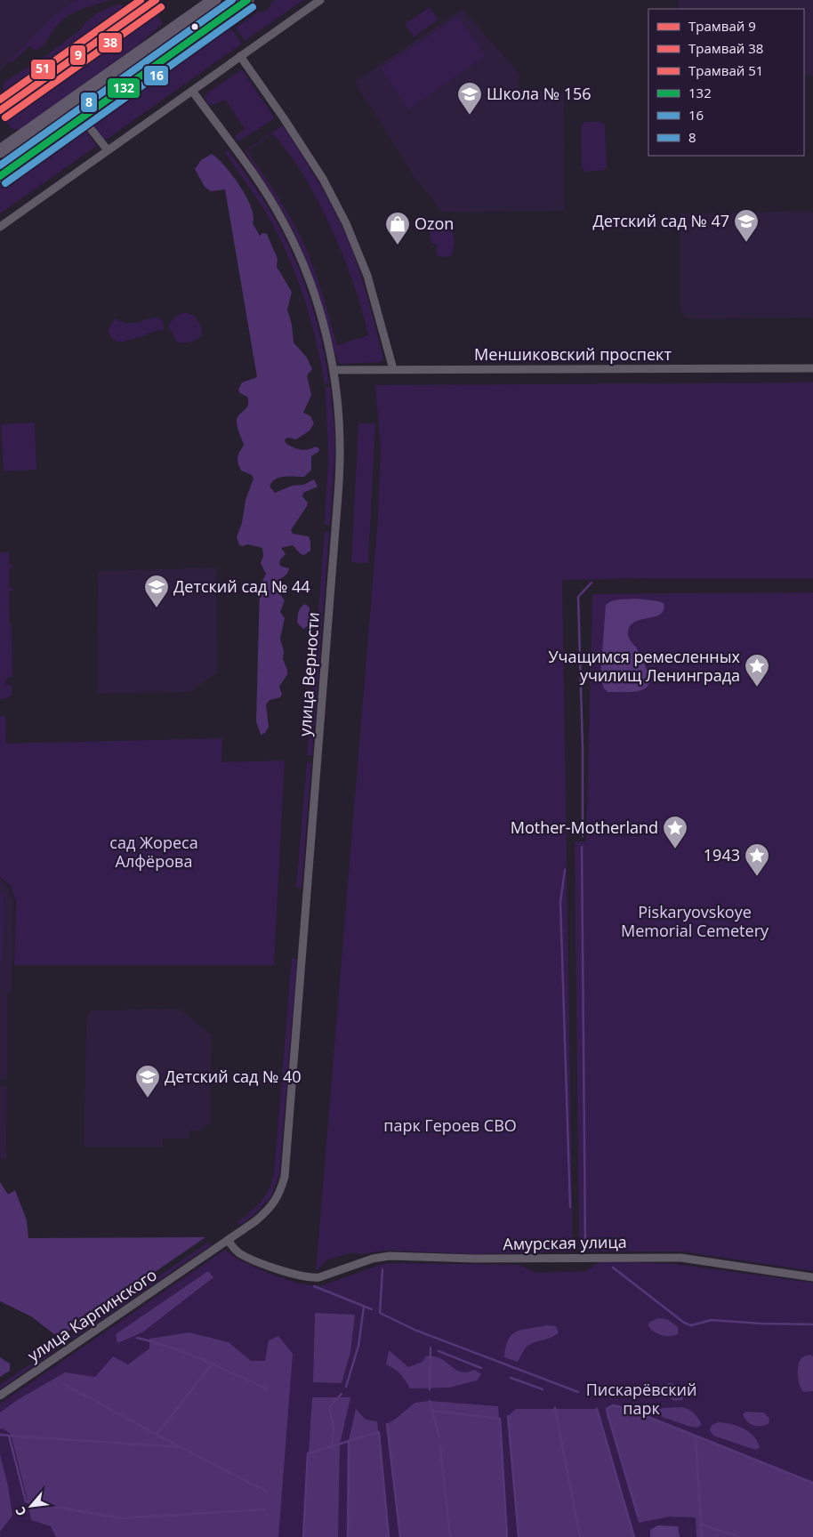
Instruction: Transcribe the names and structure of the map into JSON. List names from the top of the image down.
{
  "streets": {
    "street": [
      "Меншиковский проспект",
      "улица Верности",
      "Амурская улица",
      "улица Карпинского"
    ]
  },
  "crossings": [
    ["Меншиковский проспект", "улица Верности"],
    ["улица Верности", "Амурская улица"],
    ["улица Верности", "улица Карпинского"]
  ],
  "parks": [
    "сад Жореса Алфёрова",
    "Piskaryovskoye Memorial Cemetery",
    "парк Героев СВО",
    "Пискарёвский парк"
  ],
  "places": {
    "school or university": [
      "Школа № 156",
      "Детский сад № 47",
      "Детский сад № 44",
      "Детский сад № 40"
    ],
    "shop": ["Ozon"],
    "place": ["Учащимся ремесленных училищ Ленинграда", "Mother-Motherland", "1943"]
  },
  "lines": [
    "tram line 9",
    "tram line 51",
    "transit line 132",
    "transit line 8",
    "tram line 38",
    "transit line 16"
  ],
  "legend": [
    "Трамвай 9",
    "Трамвай 38",
    "Трамвай 51",
    "132",
    "16",
    "8"
  ],
  "north": "bottom left"
}
